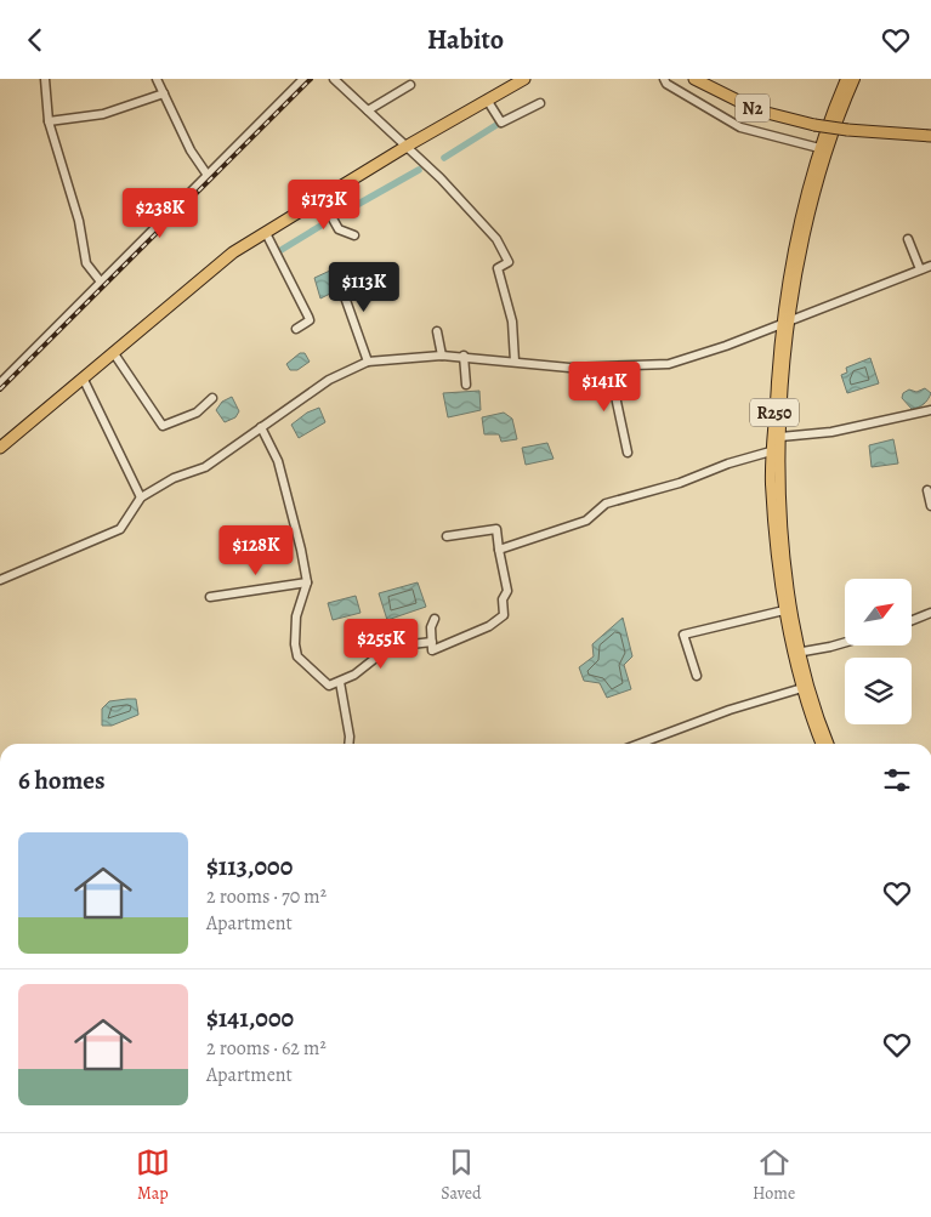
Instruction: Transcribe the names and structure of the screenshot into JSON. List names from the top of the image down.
{
  "streets": {
    "highway": ["N2"],
    "main road": ["R250"]
  },
  "north": "top right",
  "page": {
    "header": "Habito",
    "price": [
      "$173K",
      "$238K",
      "$113K",
      "$141K",
      "$128K",
      "$255K"
    ],
    "heading": "6 homes",
    "list": [
      {
        "name": "$113,000",
        "note": "2 rooms · 70 m² · Apartment"
      },
      {
        "name": "$141,000",
        "note": "2 rooms · 62 m² · Apartment"
      }
    ],
    "tabs": ["Map", "Saved", "Home"]
  }
}
